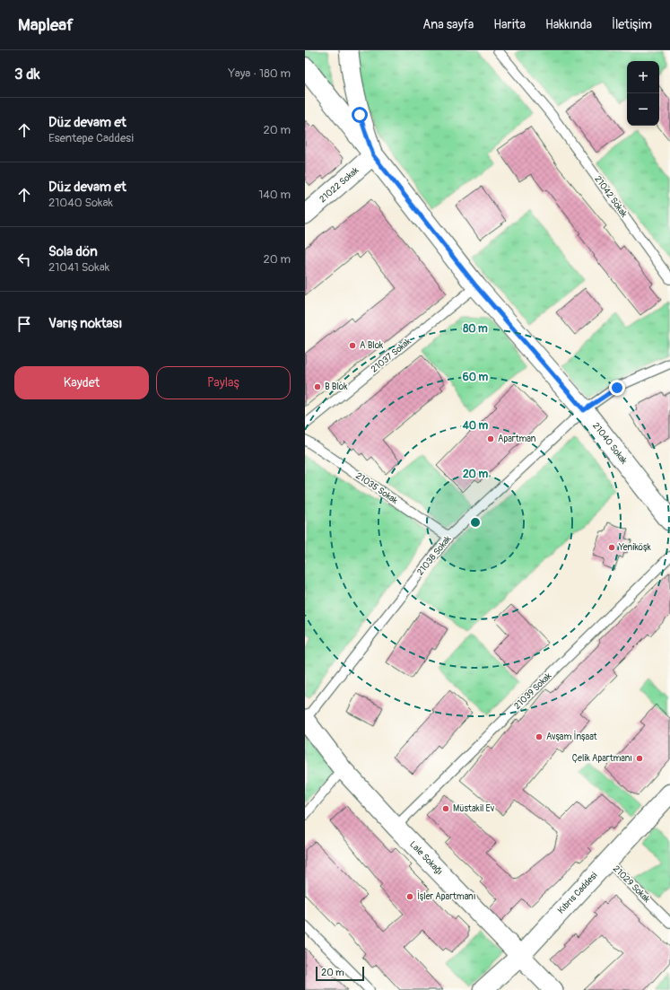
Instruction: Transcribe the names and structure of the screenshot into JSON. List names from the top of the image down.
{
  "streets": {
    "street": [
      "21022 Sokak",
      "21040 Sokak",
      "Lale Sokağı",
      "Kıbrıs Caddesi"
    ],
    "lane": [
      "21042 Sokak",
      "21037 Sokak",
      "21035 Sokak",
      "21038 Sokak",
      "21039 Sokak",
      "21029 Sokak"
    ]
  },
  "crossings": [
    ["21022 Sokak", "21040 Sokak"],
    ["21037 Sokak", "21040 Sokak"],
    ["21040 Sokak", "21038 Sokak"],
    ["21035 Sokak", "21038 Sokak"],
    ["21038 Sokak", "Lale Sokağı"],
    ["21039 Sokak", "Lale Sokağı"],
    ["Lale Sokağı", "Kıbrıs Caddesi"],
    ["21029 Sokak", "Kıbrıs Caddesi"]
  ],
  "places": [
    "A Blok",
    "B Blok",
    "Apartman",
    "Yeniköşk",
    "Avşam İnşaat",
    "Çelik Apartmanı",
    "Müstakil Ev",
    "İşler Apartmanı"
  ],
  "scale_bar": "20 m",
  "page": {
    "header": "Mapleaf",
    "nav": [
      "Ana sayfa",
      "Harita",
      "Hakkında",
      "İletişim"
    ],
    "heading": ["3 dk", "Yaya · 180 m"],
    "map_buttons": ["+", "−"],
    "list": [
      ["Düz devam et", "Esentepe Caddesi", "20 m"],
      ["Düz devam et", "21040 Sokak", "140 m"],
      ["Sola dön", "21041 Sokak", "20 m"],
      "Varış noktası"
    ],
    "buttons": ["Kaydet", "Paylaş"],
    "scale": "20 m"
  },
  "rings": [
    "80 m",
    "60 m",
    "40 m",
    "20 m"
  ]
}
